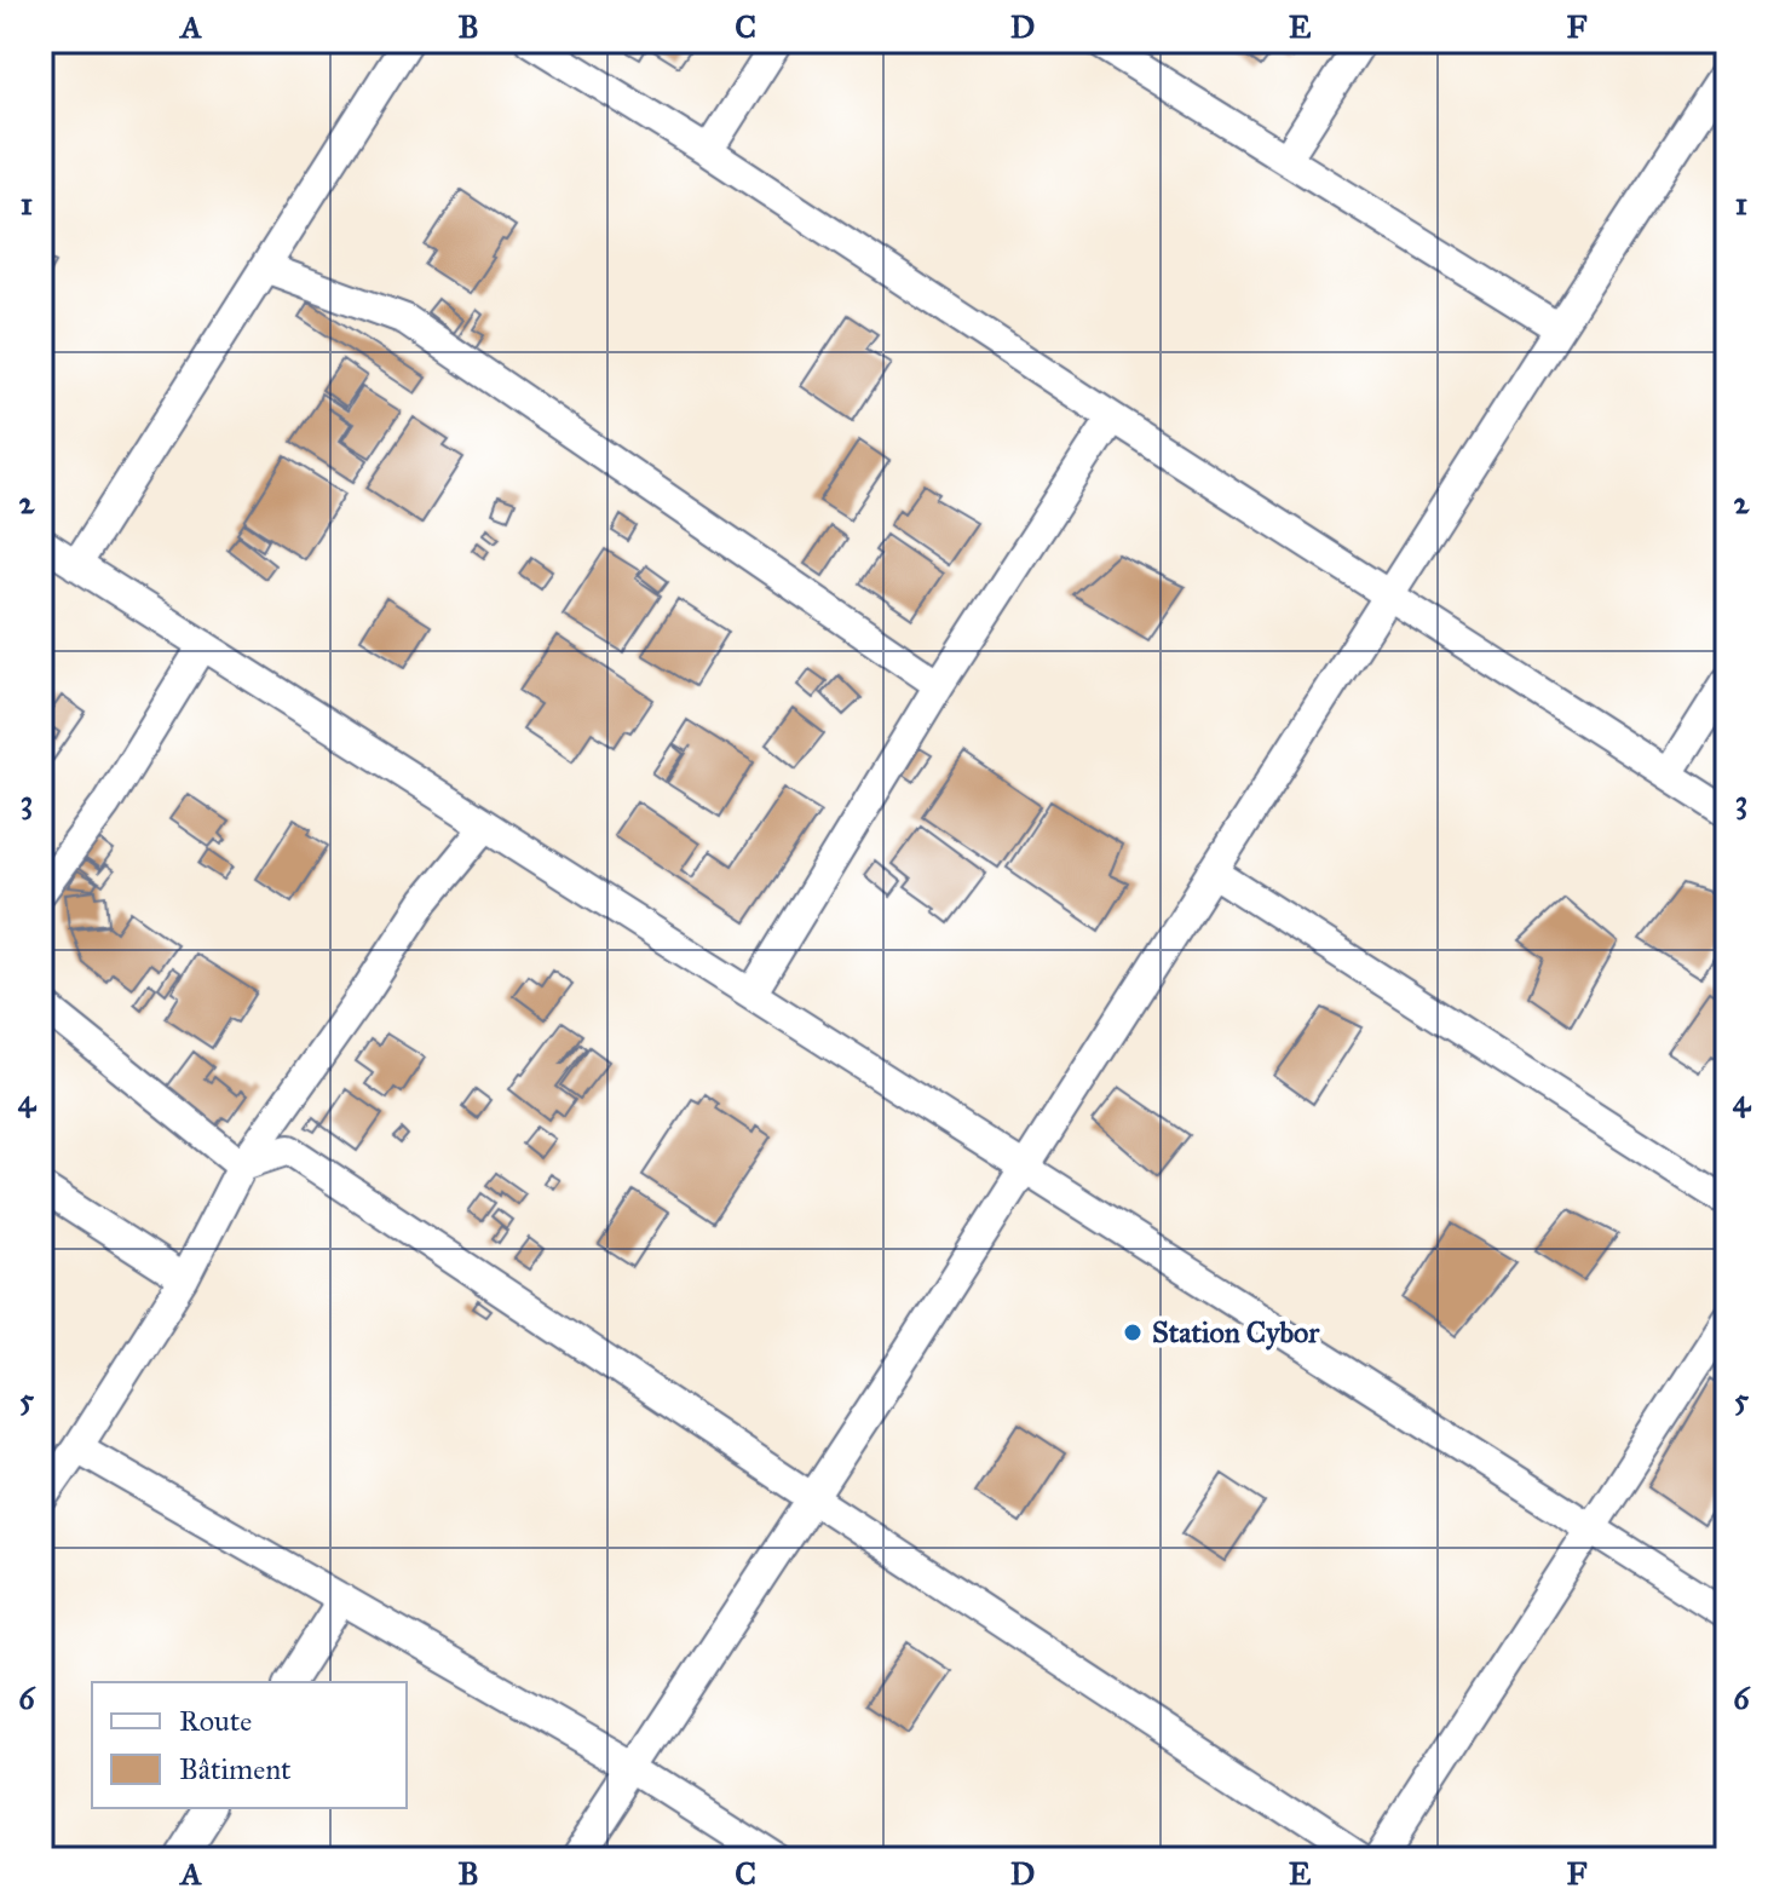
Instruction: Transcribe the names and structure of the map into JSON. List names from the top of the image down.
{
  "places": ["Station Cybor"],
  "legend": ["Route", "Bâtiment"],
  "grid": {
    "columns": [
      "A",
      "B",
      "C",
      "D",
      "E",
      "F"
    ],
    "rows": [
      "1",
      "2",
      "3",
      "4",
      "5",
      "6"
    ]
  }
}
